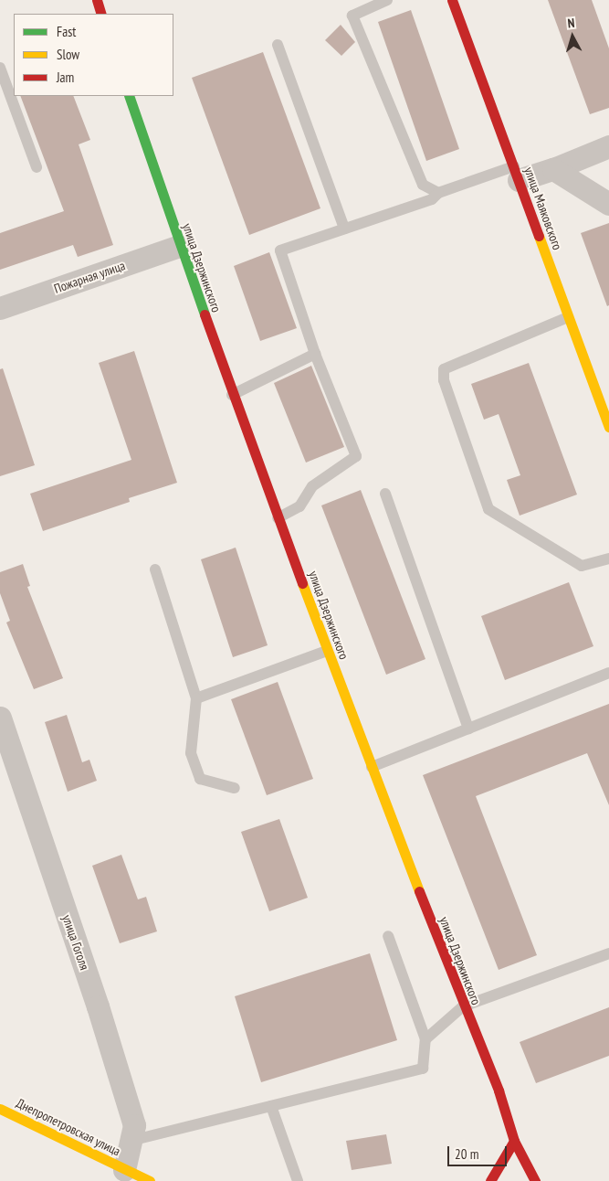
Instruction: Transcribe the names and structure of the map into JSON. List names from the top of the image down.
{
  "streets": {
    "main road": ["улица Маяковского", "улица Дзержинского", "Днепропетровская улица"],
    "street": ["Пожарная улица", "улица Гоголя"]
  },
  "crossings": [
    ["улица Дзержинского", "Пожарная улица"],
    ["улица Гоголя", "Днепропетровская улица"]
  ],
  "legend": ["Fast", "Slow", "Jam"],
  "scale_bar": "20 m",
  "north": "top"
}
